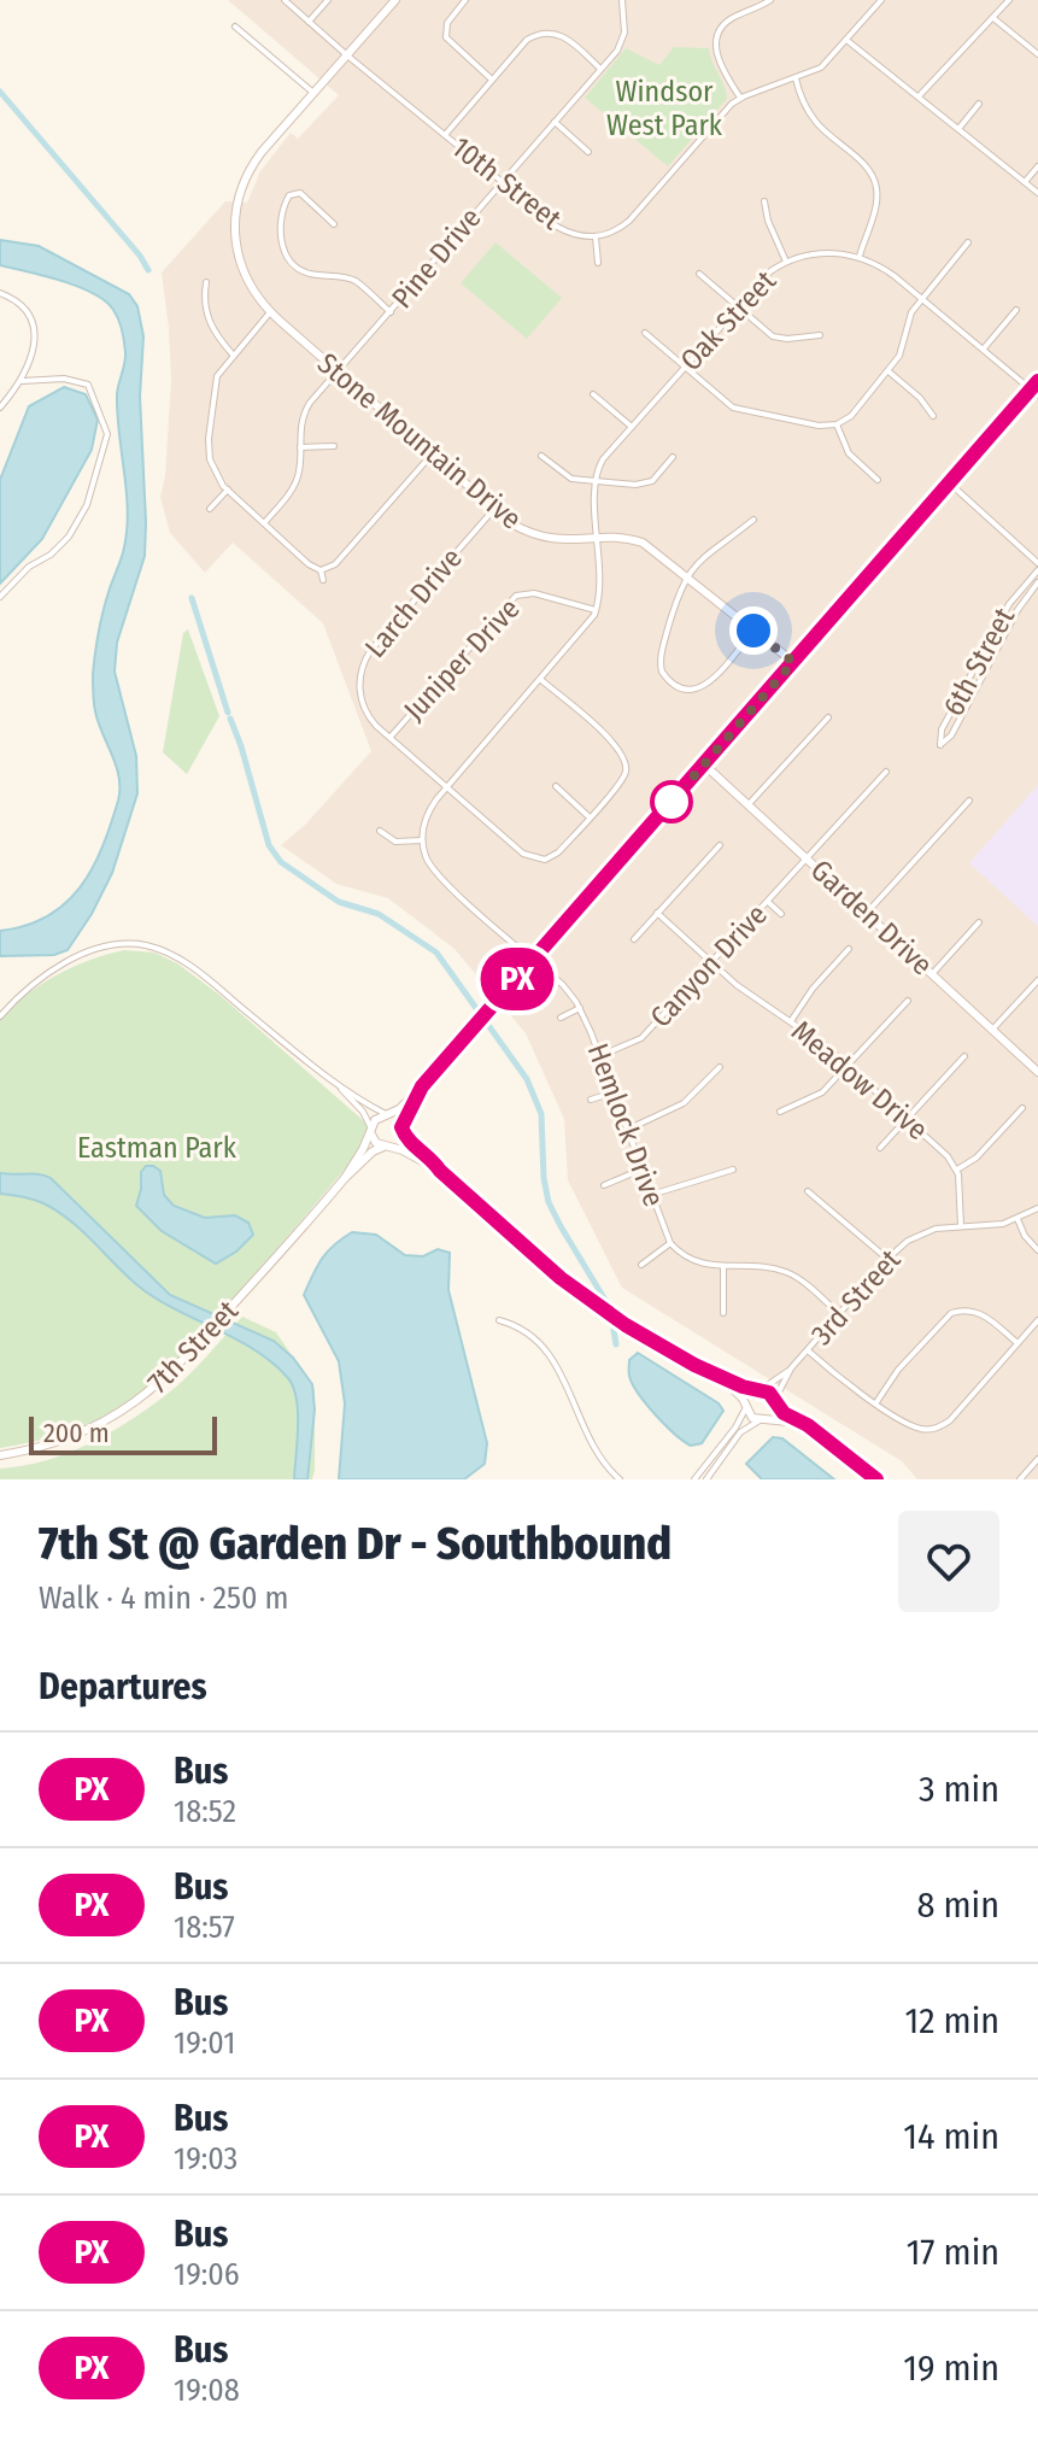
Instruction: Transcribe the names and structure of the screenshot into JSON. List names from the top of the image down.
{
  "streets": {
    "street": [
      "10th Street",
      "Pine Drive",
      "Oak Street",
      "Stone Mountain Drive",
      "Larch Drive",
      "Juniper Drive",
      "6th Street",
      "Garden Drive",
      "Canyon Drive",
      "Meadow Drive",
      "Hemlock Drive",
      "3rd Street",
      "7th Street"
    ]
  },
  "crossings": [
    ["10th Street", "Pine Drive"],
    ["10th Street", "Stone Mountain Drive"],
    ["Pine Drive", "Stone Mountain Drive"],
    ["Stone Mountain Drive", "Larch Drive"],
    ["Larch Drive", "Juniper Drive"],
    ["Garden Drive", "Canyon Drive"],
    ["Canyon Drive", "Meadow Drive"],
    ["Canyon Drive", "Hemlock Drive"],
    ["Hemlock Drive", "3rd Street"]
  ],
  "parks": ["Windsor West Park", "Eastman Park"],
  "lines": ["bus line PX"],
  "scale_bar": "200 m",
  "page": {
    "on_map": "PX",
    "scale": "200 m",
    "heading": [
      ["7th St @ Garden Dr - Southbound", "Walk · 4 min · 250 m"],
      "Departures"
    ],
    "list": [
      {
        "mark": "PX",
        "name": "Bus",
        "note": "18:52",
        "value": "3 min"
      },
      {
        "mark": "PX",
        "name": "Bus",
        "note": "18:57",
        "value": "8 min"
      },
      {
        "mark": "PX",
        "name": "Bus",
        "note": "19:01",
        "value": "12 min"
      },
      {
        "mark": "PX",
        "name": "Bus",
        "note": "19:03",
        "value": "14 min"
      },
      {
        "mark": "PX",
        "name": "Bus",
        "note": "19:06",
        "value": "17 min"
      },
      {
        "mark": "PX",
        "name": "Bus",
        "note": "19:08",
        "value": "19 min"
      }
    ]
  }
}
